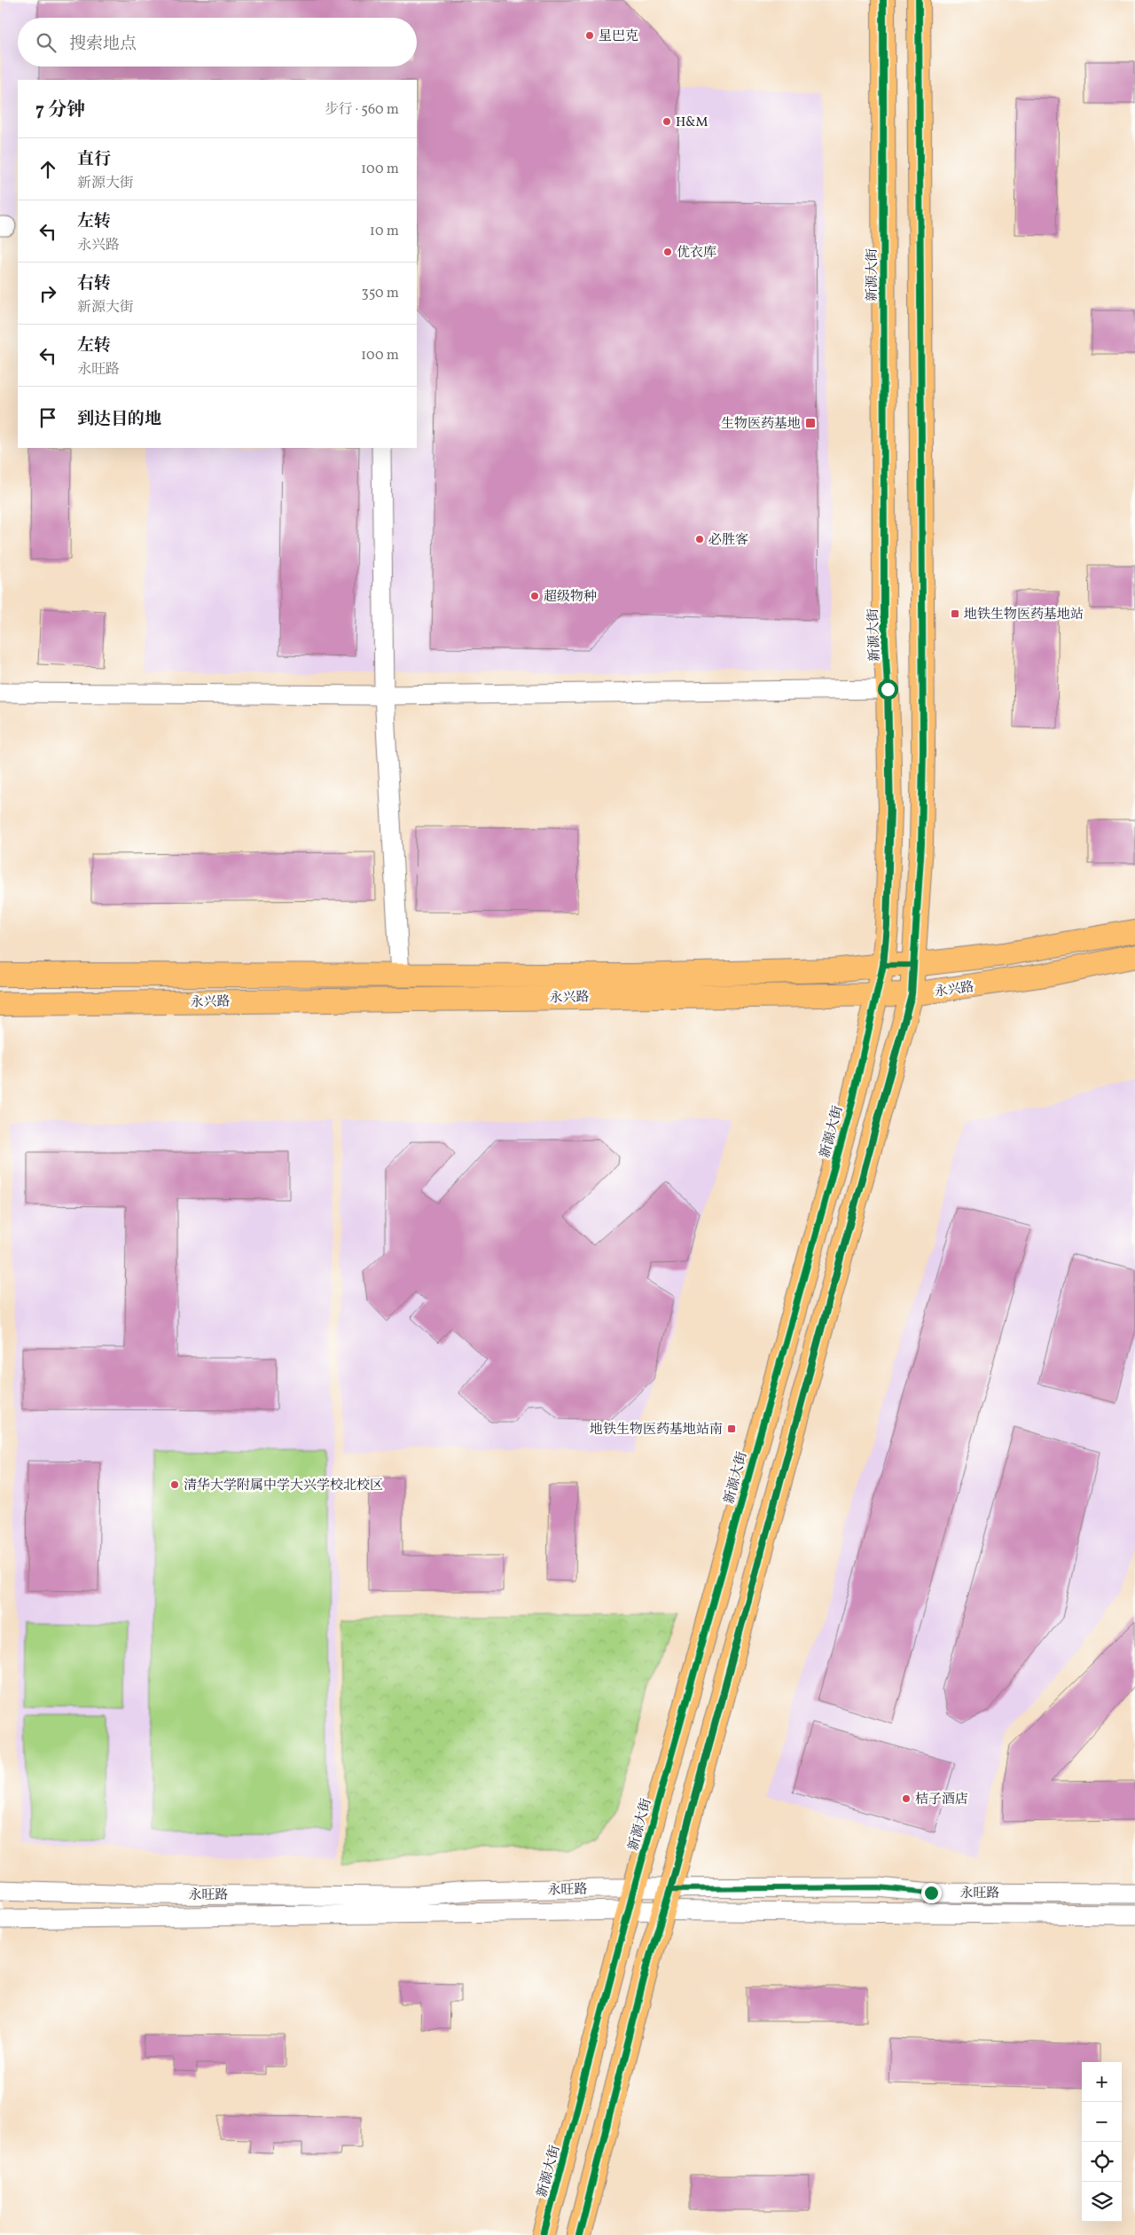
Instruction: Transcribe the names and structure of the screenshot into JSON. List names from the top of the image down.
{
  "streets": {
    "main road": ["新源大街", "永兴路"],
    "street": ["永旺路"]
  },
  "crossings": [
    ["新源大街", "永兴路"],
    ["新源大街", "永旺路"]
  ],
  "places": {
    "other": [
      "星巴克",
      "H&M",
      "优衣库",
      "必胜客",
      "超级物种",
      "清华大学附属中学大兴学校北校区",
      "桔子酒店"
    ],
    "transit": ["生物医药基地", "地铁生物医药基地站", "地铁生物医药基地站南"]
  },
  "page": {
    "search": "搜索地点",
    "heading": ["7 分钟", "步行 · 560 m"],
    "list": [
      ["直行", "新源大街", "100 m"],
      ["左转", "永兴路", "10 m"],
      ["右转", "新源大街", "350 m"],
      ["左转", "永旺路", "100 m"],
      "到达目的地"
    ],
    "map_buttons": ["+", "−"]
  }
}
